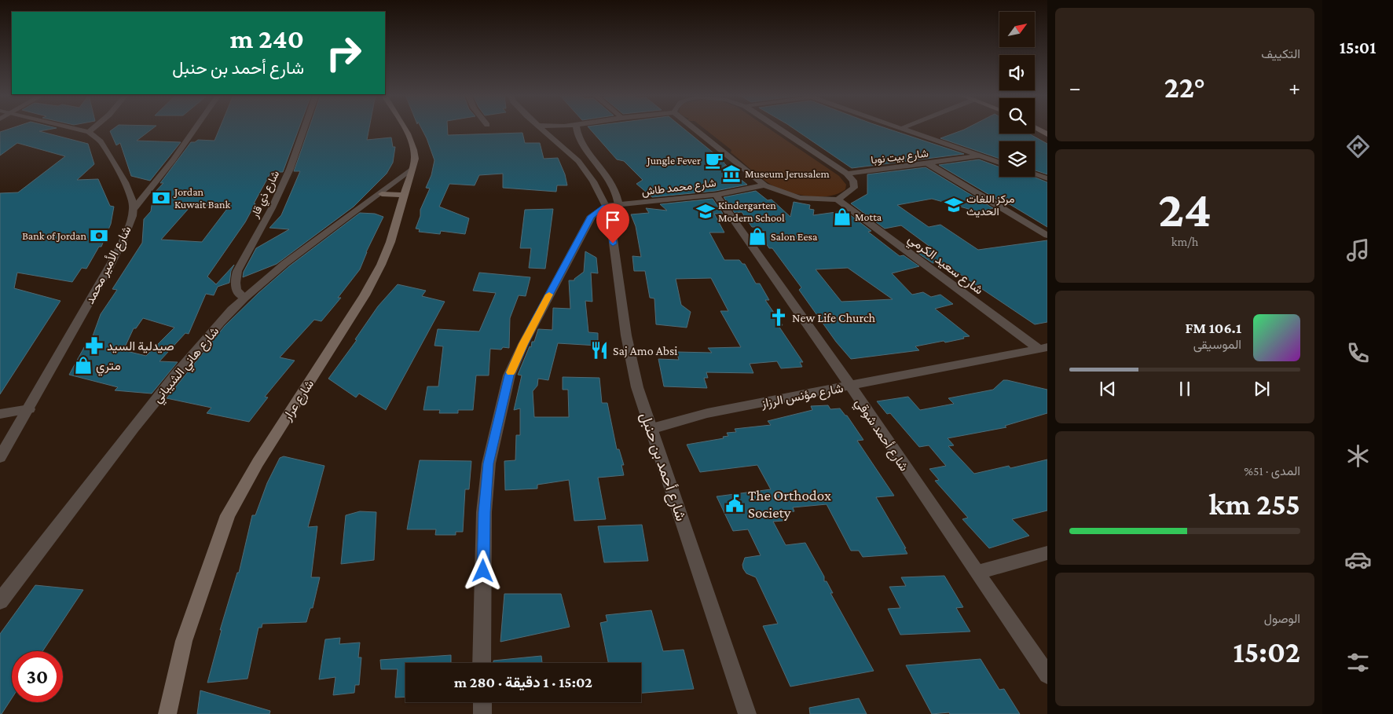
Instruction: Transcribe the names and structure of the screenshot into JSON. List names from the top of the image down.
{
  "streets": {
    "main road": ["شارع عرار"],
    "street": [
      "شارع بيت نوبا",
      "شارع محمد طاش",
      "شارع ذي قار",
      "شارع سعيد الكرمي",
      "شارع الأمير محمد",
      "شارع هاني الشيباني",
      "شارع مؤنس الرزاز",
      "شارع أحمد شوقي",
      "شارع أحمد بن حنبل"
    ]
  },
  "crossings": [
    ["شارع محمد طاش", "شارع أحمد شوقي"],
    ["شارع محمد طاش", "شارع أحمد بن حنبل"],
    ["شارع ذي قار", "شارع هاني الشيباني"],
    ["شارع سعيد الكرمي", "شارع مؤنس الرزاز"],
    ["شارع هاني الشيباني", "شارع عرار"],
    ["شارع مؤنس الرزاز", "شارع أحمد شوقي"],
    ["شارع مؤنس الرزاز", "شارع أحمد بن حنبل"]
  ],
  "places": {
    "cafe": ["Jungle Fever"],
    "museum": ["Museum Jerusalem"],
    "bank": ["Jordan Kuwait Bank", "Bank of Jordan"],
    "school or university": ["مركز اللغات الحديث", "Kindergarten Modern School"],
    "shop": ["Motta", "Salon Eesa", "متري"],
    "church": ["New Life Church"],
    "pharmacy": ["صيدلية السيد"],
    "restaurant": ["Saj Amo Absi"],
    "public building": ["The Orthodox Society"]
  },
  "north": "top right",
  "page": {
    "tabs": "15:01",
    "tile": [
      "التكييف",
      ["24", "km/h"],
      ["المدى · 51%", "255 km"],
      ["الوصول", "15:02"]
    ],
    "turn": ["240 m", "شارع أحمد بن حنبل"],
    "heat": ["−", "22°", "+"],
    "song": ["106.1 FM", "الموسيقى"],
    "limit": "30",
    "trip": "15:02 · 1 دقيقة · 280 m"
  }
}
